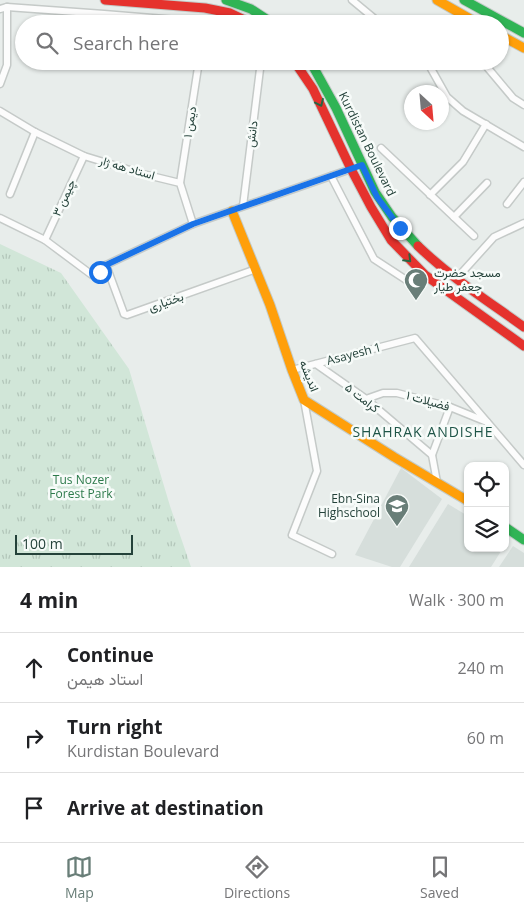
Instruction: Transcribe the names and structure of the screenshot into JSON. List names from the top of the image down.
{
  "streets": {
    "main road": ["Kurdistan Boulevard", "اندیشه"],
    "street": [
      "دیمن ۱",
      "دانش",
      "استاد هه ژار",
      "چیمن ۳",
      "بختیاری",
      "Asayesh 1",
      "کرامت ۵",
      "فضیلات ۱"
    ]
  },
  "crossings": [
    ["دیمن ۱", "استاد هه ژار"],
    ["استاد هه ژار", "چیمن ۳"],
    ["بختیاری", "اندیشه"],
    ["Asayesh 1", "اندیشه"],
    ["Asayesh 1", "کرامت ۵"],
    ["Asayesh 1", "فضیلات ۱"],
    ["کرامت ۵", "فضیلات ۱"]
  ],
  "districts": ["SHAHRAK ANDISHE"],
  "parks": ["Tus Nozer Forest Park"],
  "places": {
    "mosque": ["مسجد حضرت جعفر طیار"],
    "school or university": ["Ebn-Sina Highschool"]
  },
  "scale_bar": "100 m",
  "north": "bottom right",
  "page": {
    "search": "Search here",
    "scale": "100 m",
    "heading": ["4 min", "Walk · 300 m"],
    "list": [
      ["Continue", "استاد هیمن", "240 m"],
      ["Turn right", "Kurdistan Boulevard", "60 m"],
      "Arrive at destination"
    ],
    "nav": ["Map", "Directions", "Saved"]
  }
}
